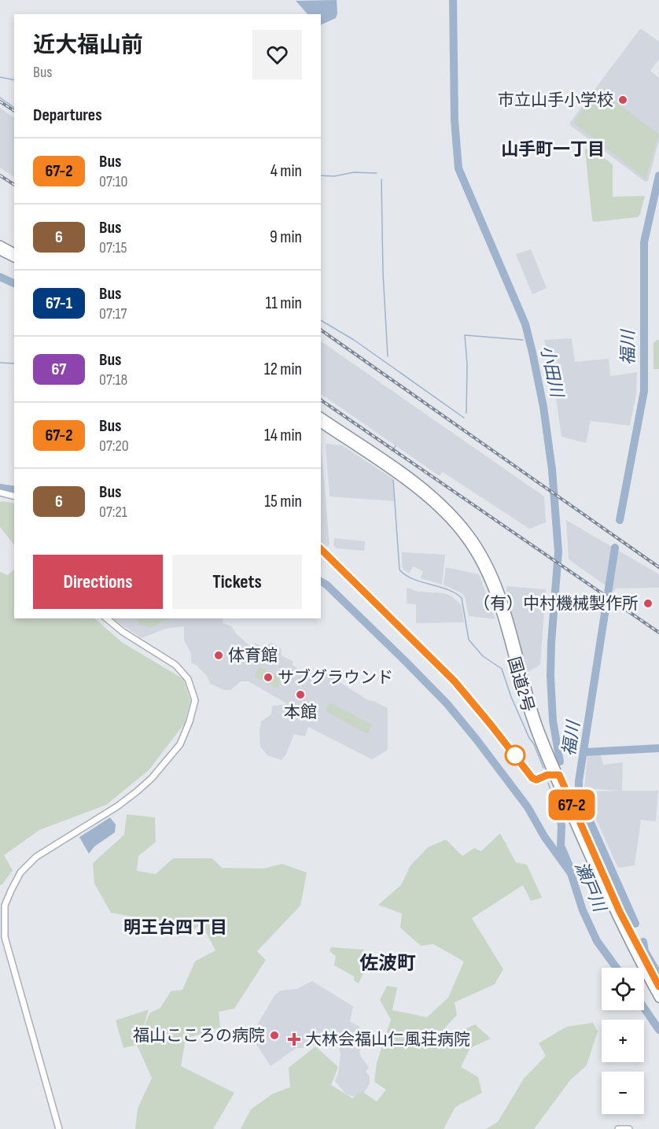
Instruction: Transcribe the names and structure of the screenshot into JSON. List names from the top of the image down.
{
  "streets": {
    "highway": ["国道2号"]
  },
  "districts": ["山手町一丁目", "明王台四丁目", "佐波町"],
  "water": ["福川", "小田川", "瀬戸川"],
  "places": {
    "other": [
      "市立山手小学校",
      "（有）中村機械製作所",
      "体育館",
      "サブグラウンド",
      "本館",
      "福山こころの病院"
    ],
    "health": ["大林会福山仁風荘病院"]
  },
  "lines": ["bus line 67-2"],
  "page": {
    "on_map": "67-2",
    "heading": [
      ["近大福山前", "Bus"],
      "Departures"
    ],
    "list": [
      {
        "mark": "67-2",
        "name": "Bus",
        "note": "07:10",
        "value": "4 min"
      },
      {
        "mark": "6",
        "name": "Bus",
        "note": "07:15",
        "value": "9 min"
      },
      {
        "mark": "67-1",
        "name": "Bus",
        "note": "07:17",
        "value": "11 min"
      },
      {
        "mark": "67",
        "name": "Bus",
        "note": "07:18",
        "value": "12 min"
      },
      {
        "mark": "67-2",
        "name": "Bus",
        "note": "07:20",
        "value": "14 min"
      },
      {
        "mark": "6",
        "name": "Bus",
        "note": "07:21",
        "value": "15 min"
      }
    ],
    "buttons": ["Directions", "Tickets"],
    "map_buttons": ["+", "−"]
  }
}
